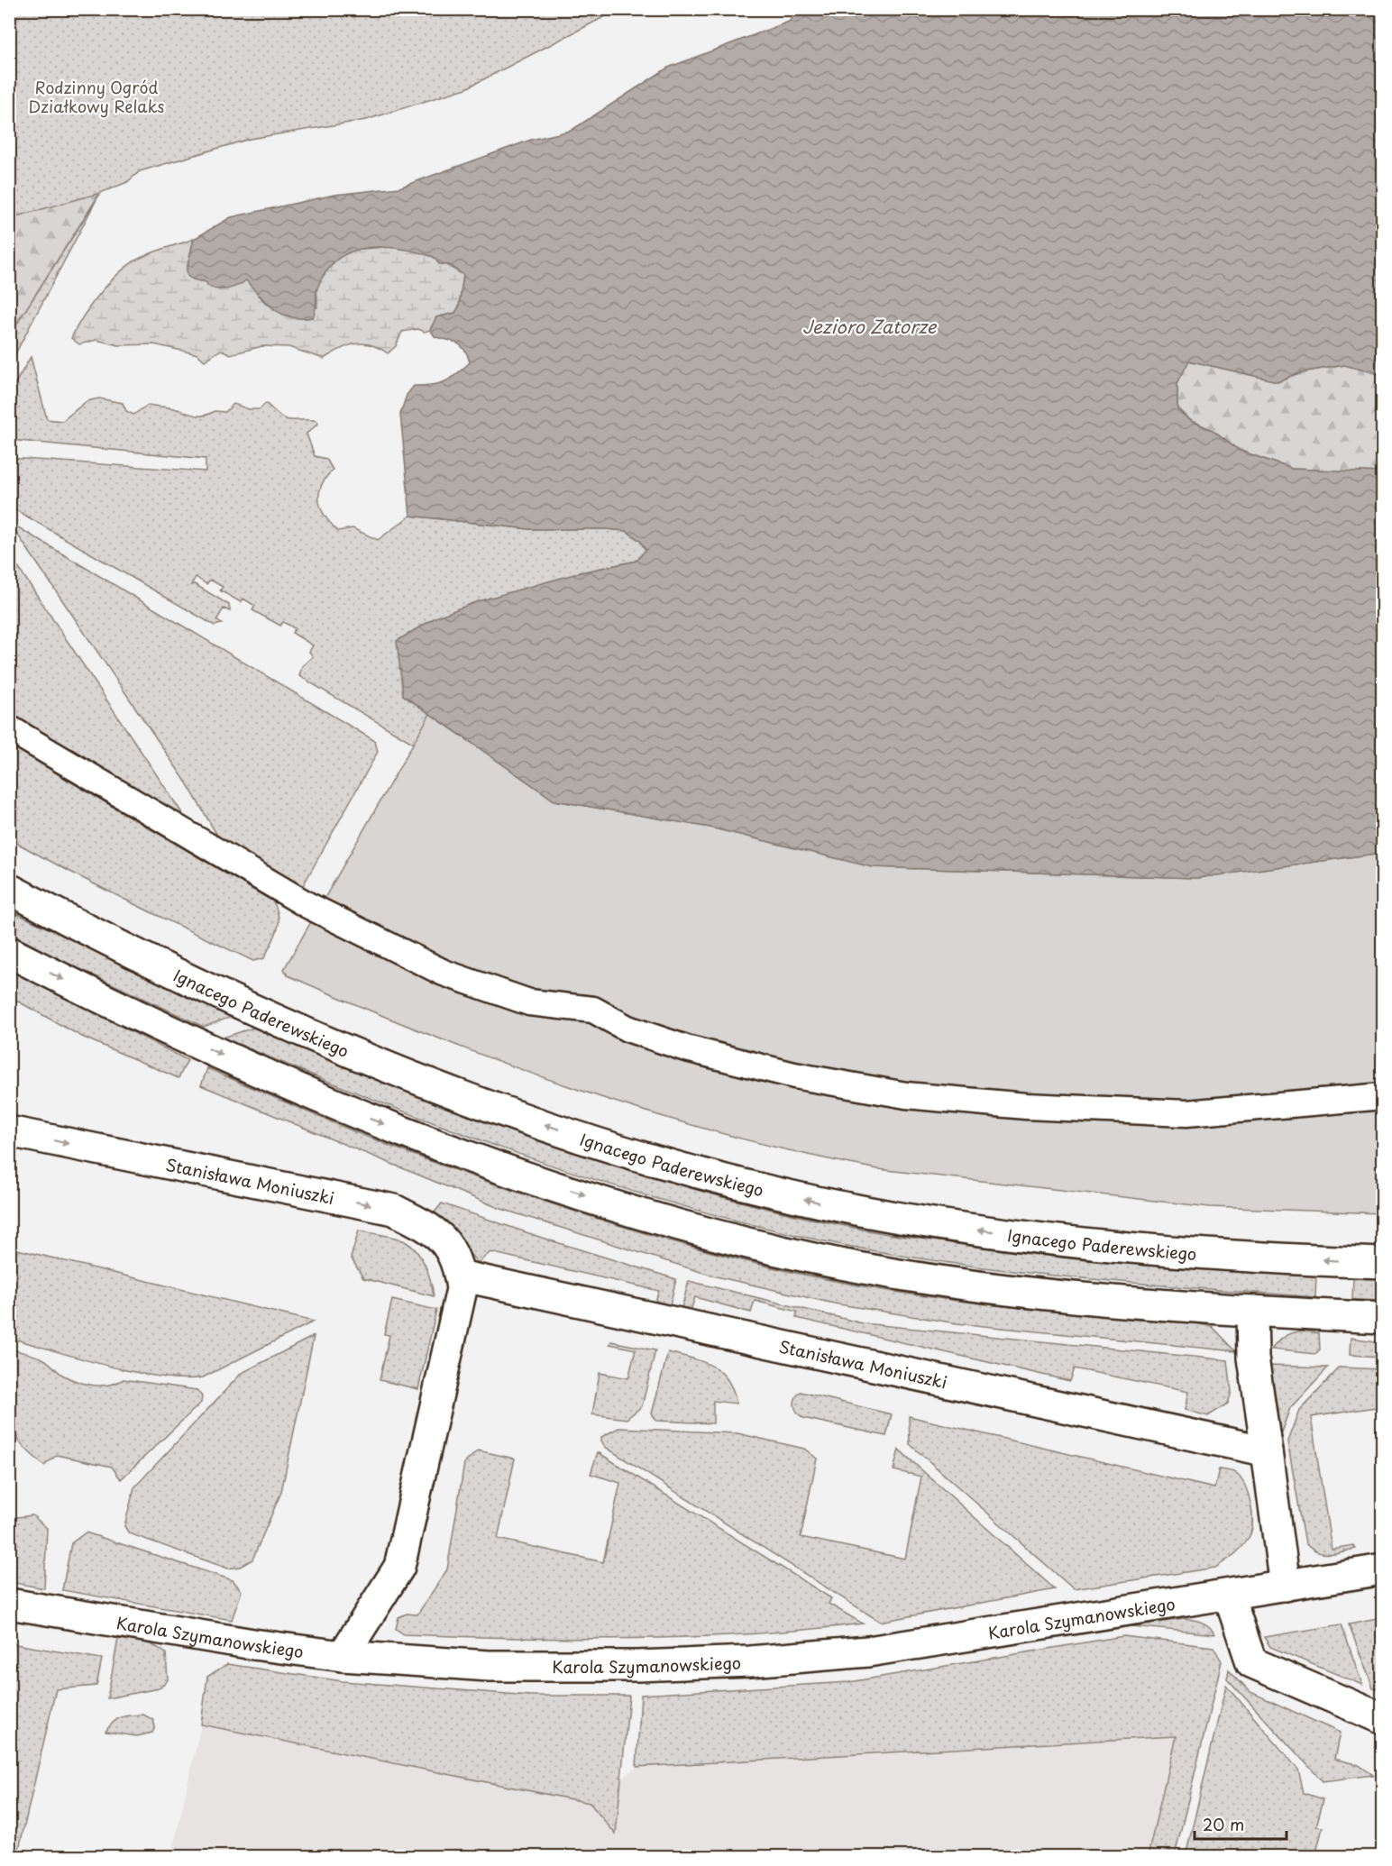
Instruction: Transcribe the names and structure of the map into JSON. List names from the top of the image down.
{
  "streets": {
    "street": ["Ignacego Paderewskiego", "Stanisława Moniuszki", "Karola Szymanowskiego"]
  },
  "crossings": [
    ["Stanisława Moniuszki", "Karola Szymanowskiego"]
  ],
  "water": ["Jezioro Zatorze"],
  "parks": ["Rodzinny Ogród Działkowy Relaks"],
  "scale_bar": "20 m"
}
